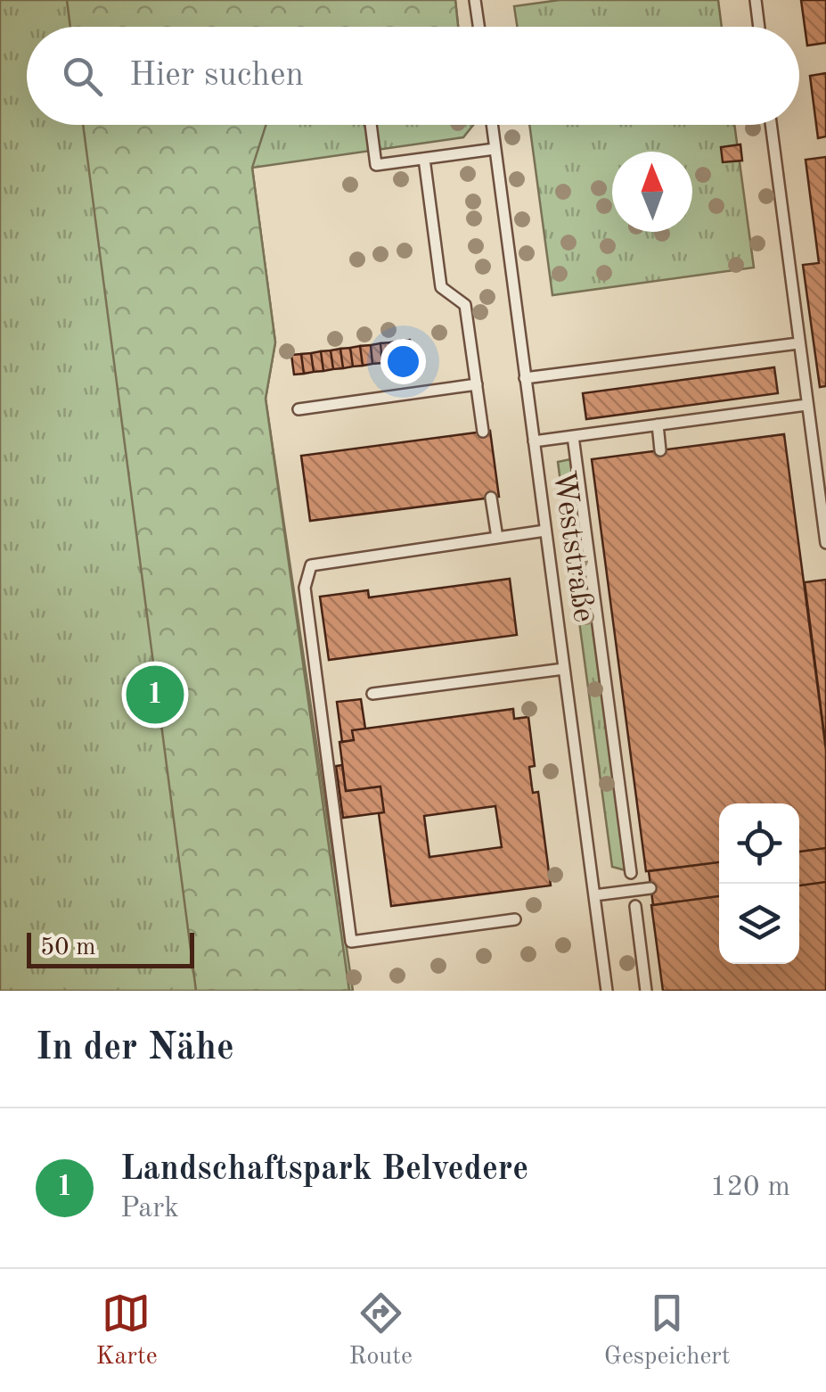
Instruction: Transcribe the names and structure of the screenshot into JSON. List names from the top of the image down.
{
  "streets": {
    "lane": ["Weststraße"]
  },
  "scale_bar": "50 m",
  "north": "top",
  "page": {
    "search": "Hier suchen",
    "pins": "1",
    "scale": "50 m",
    "heading": "In der Nähe",
    "list": [
      {
        "mark": "1",
        "name": "Landschaftspark Belvedere",
        "note": "Park",
        "value": "120 m"
      }
    ],
    "nav": ["Karte", "Route", "Gespeichert"]
  }
}
